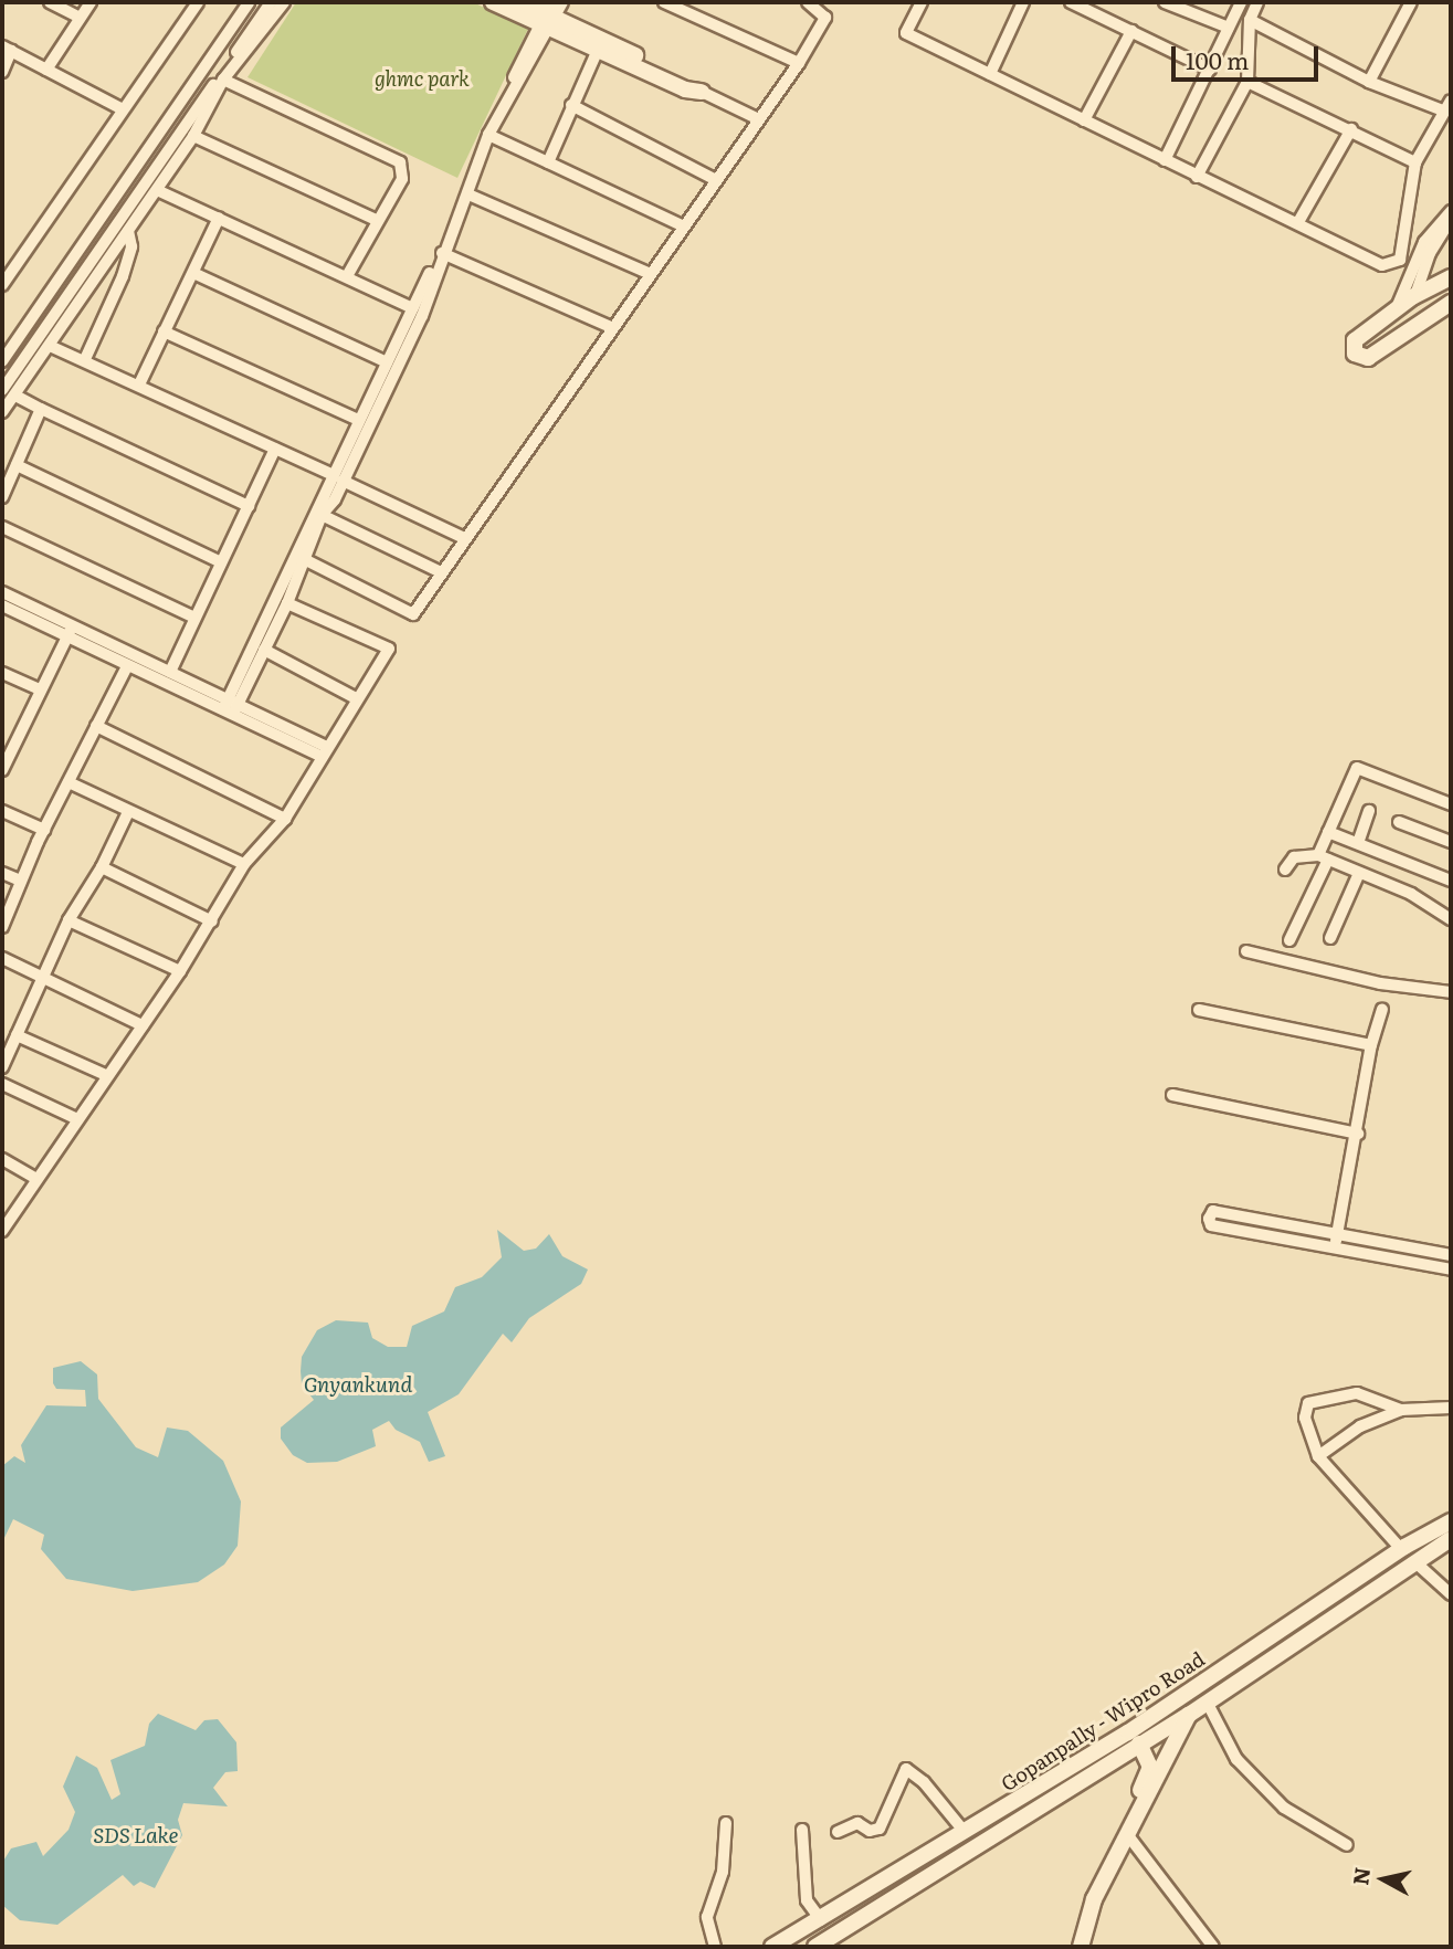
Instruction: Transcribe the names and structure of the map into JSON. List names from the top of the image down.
{
  "streets": {
    "main road": ["Gopanpally - Wipro Road"]
  },
  "water": ["Gnyankund", "SDS Lake"],
  "parks": ["ghmc park"],
  "scale_bar": "100 m",
  "north": "left"
}
